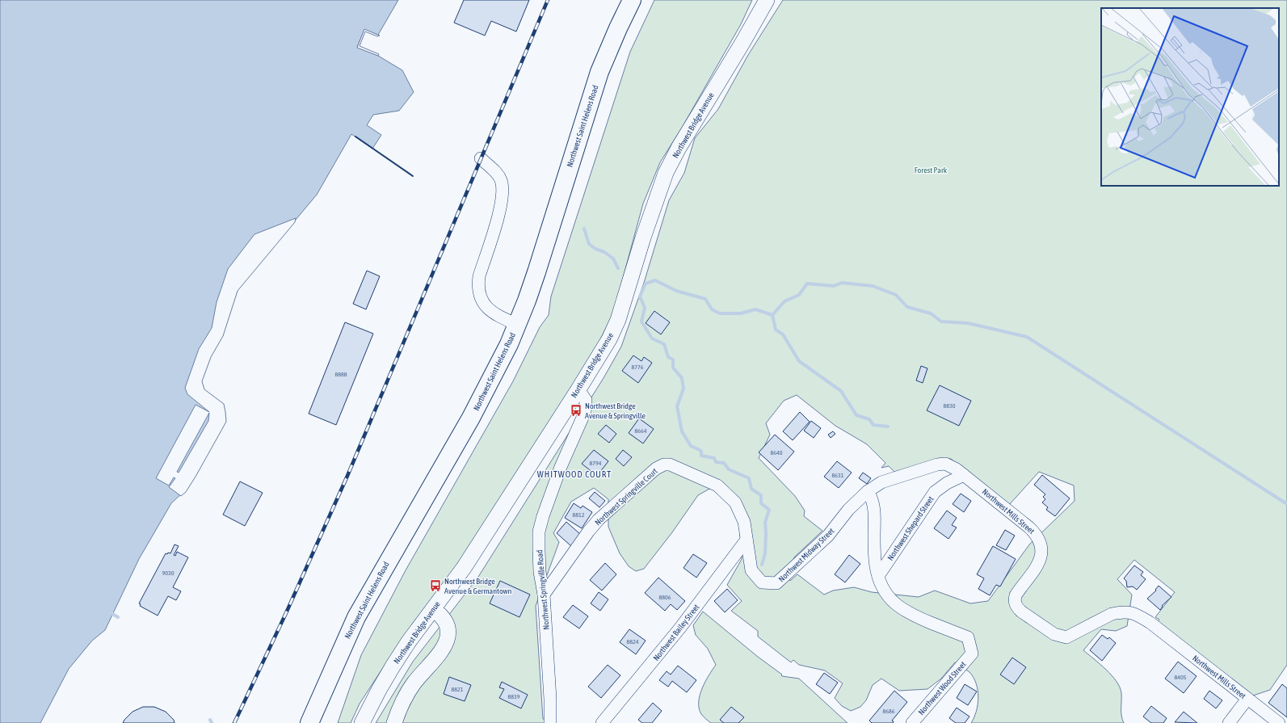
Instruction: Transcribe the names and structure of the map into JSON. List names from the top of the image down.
{
  "streets": {
    "highway": ["Northwest Saint Helens Road"],
    "main road": ["Northwest Bridge Avenue"],
    "street": [
      "Northwest Springville Court",
      "Northwest Mills Street",
      "Northwest Shepard Street",
      "Northwest Midway Street",
      "Northwest Springville Road",
      "Northwest Bailey Street",
      "Northwest Wood Street"
    ]
  },
  "crossings": [
    ["Northwest Bridge Avenue", "Northwest Springville Road"],
    ["Northwest Springville Court", "Northwest Midway Street"],
    ["Northwest Springville Court", "Northwest Springville Road"],
    ["Northwest Mills Street", "Northwest Shepard Street"],
    ["Northwest Mills Street", "Northwest Midway Street"],
    ["Northwest Shepard Street", "Northwest Wood Street"],
    ["Northwest Midway Street", "Northwest Bailey Street"]
  ],
  "districts": ["WHITWOOD COURT"],
  "parks": ["Forest Park"],
  "places": {
    "bus stop": ["Northwest Bridge Avenue & Springville", "Northwest Bridge Avenue & Germantown"]
  },
  "house_numbers": [
    "8776",
    "8888",
    "8830",
    "8664",
    "8640",
    "8794",
    "8631",
    "8812",
    "9030",
    "8806",
    "8824",
    "8405",
    "8821",
    "8839",
    "8686"
  ]
}
